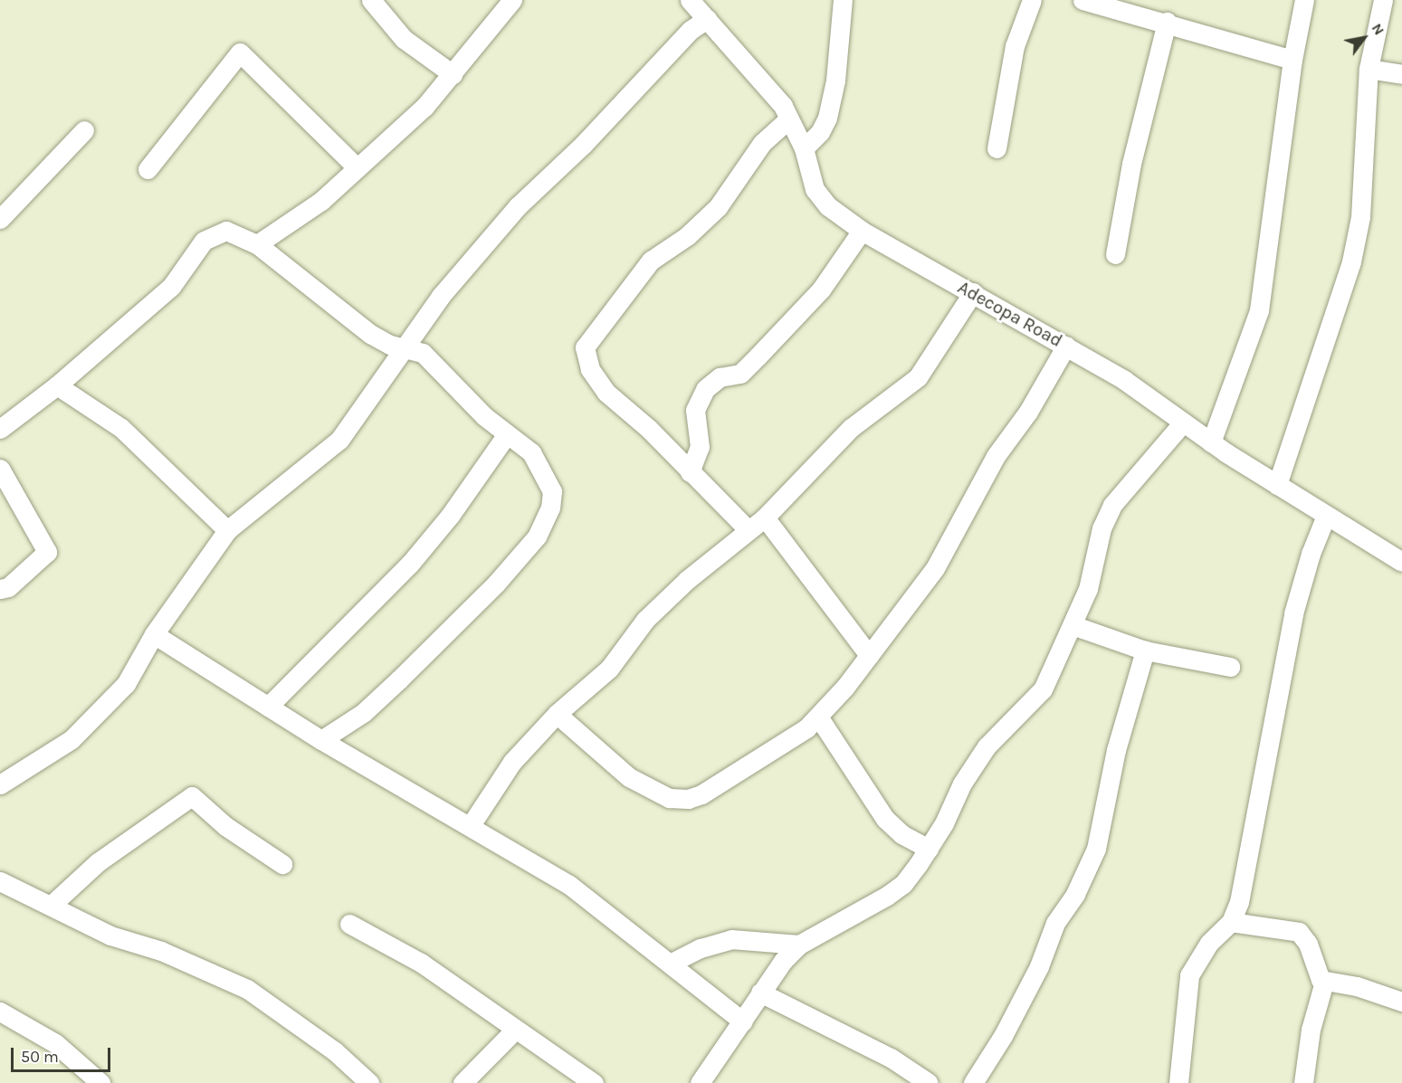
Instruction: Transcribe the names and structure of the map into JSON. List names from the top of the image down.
{
  "streets": {
    "street": ["Adecopa Road"]
  },
  "scale_bar": "50 m",
  "north": "top right"
}
